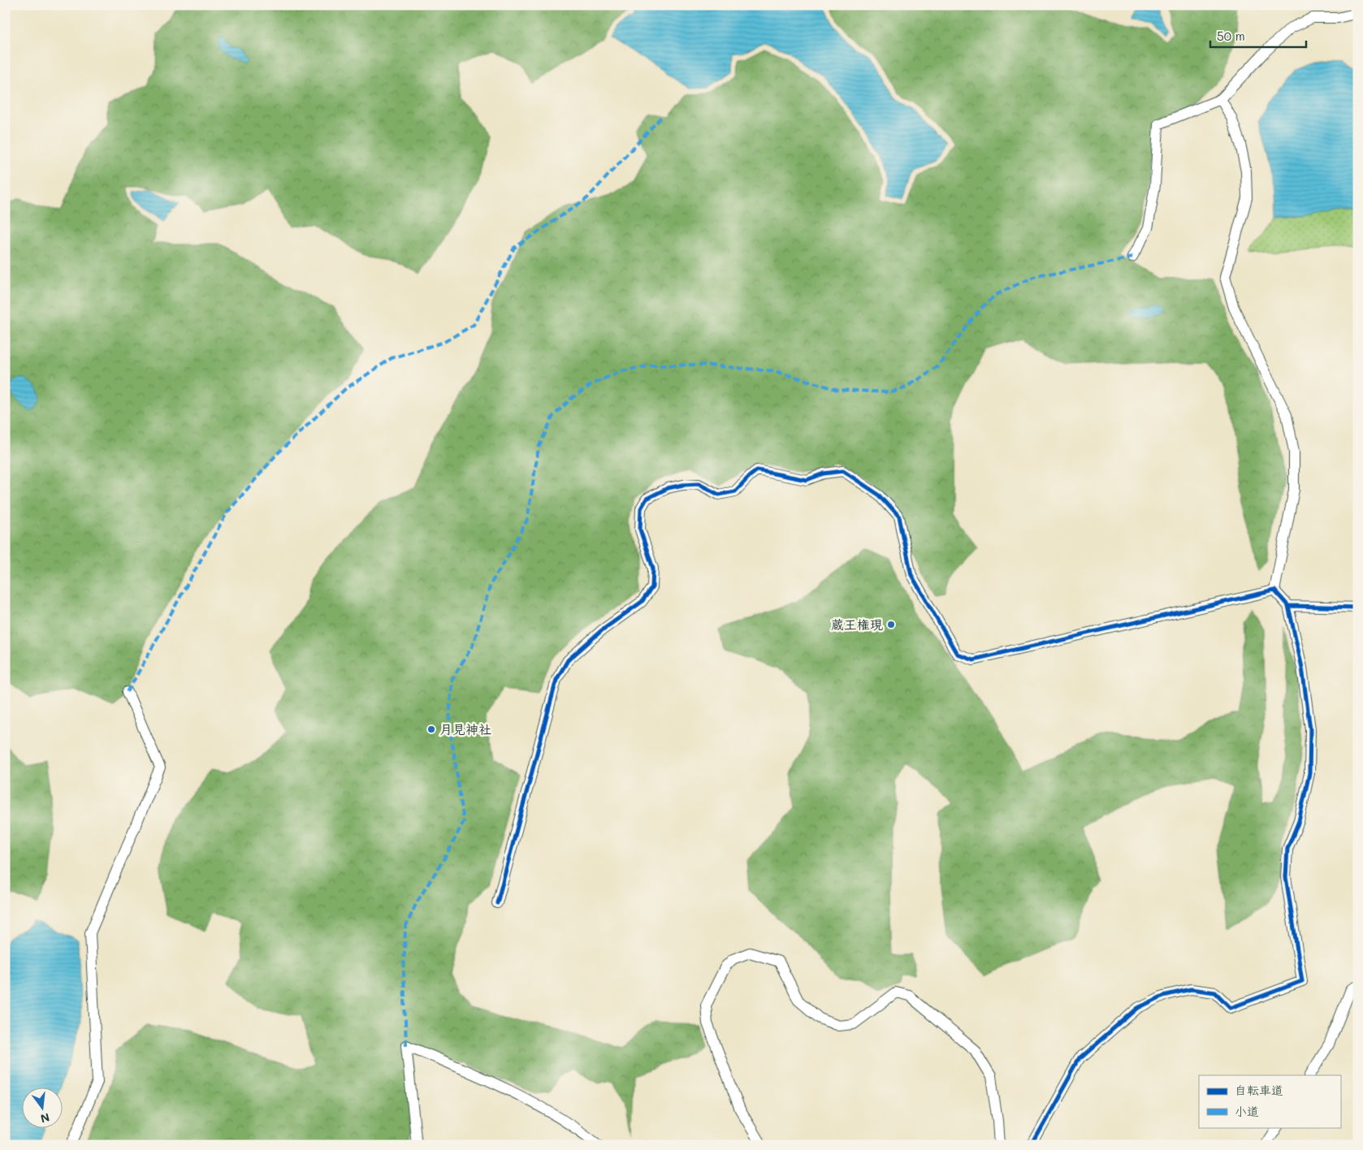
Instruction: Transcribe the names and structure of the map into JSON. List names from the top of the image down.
{
  "places": ["蔵王権現", "月見神社"],
  "legend": ["自転車道", "小道"],
  "scale_bar": "50 m",
  "north": "bottom"
}
